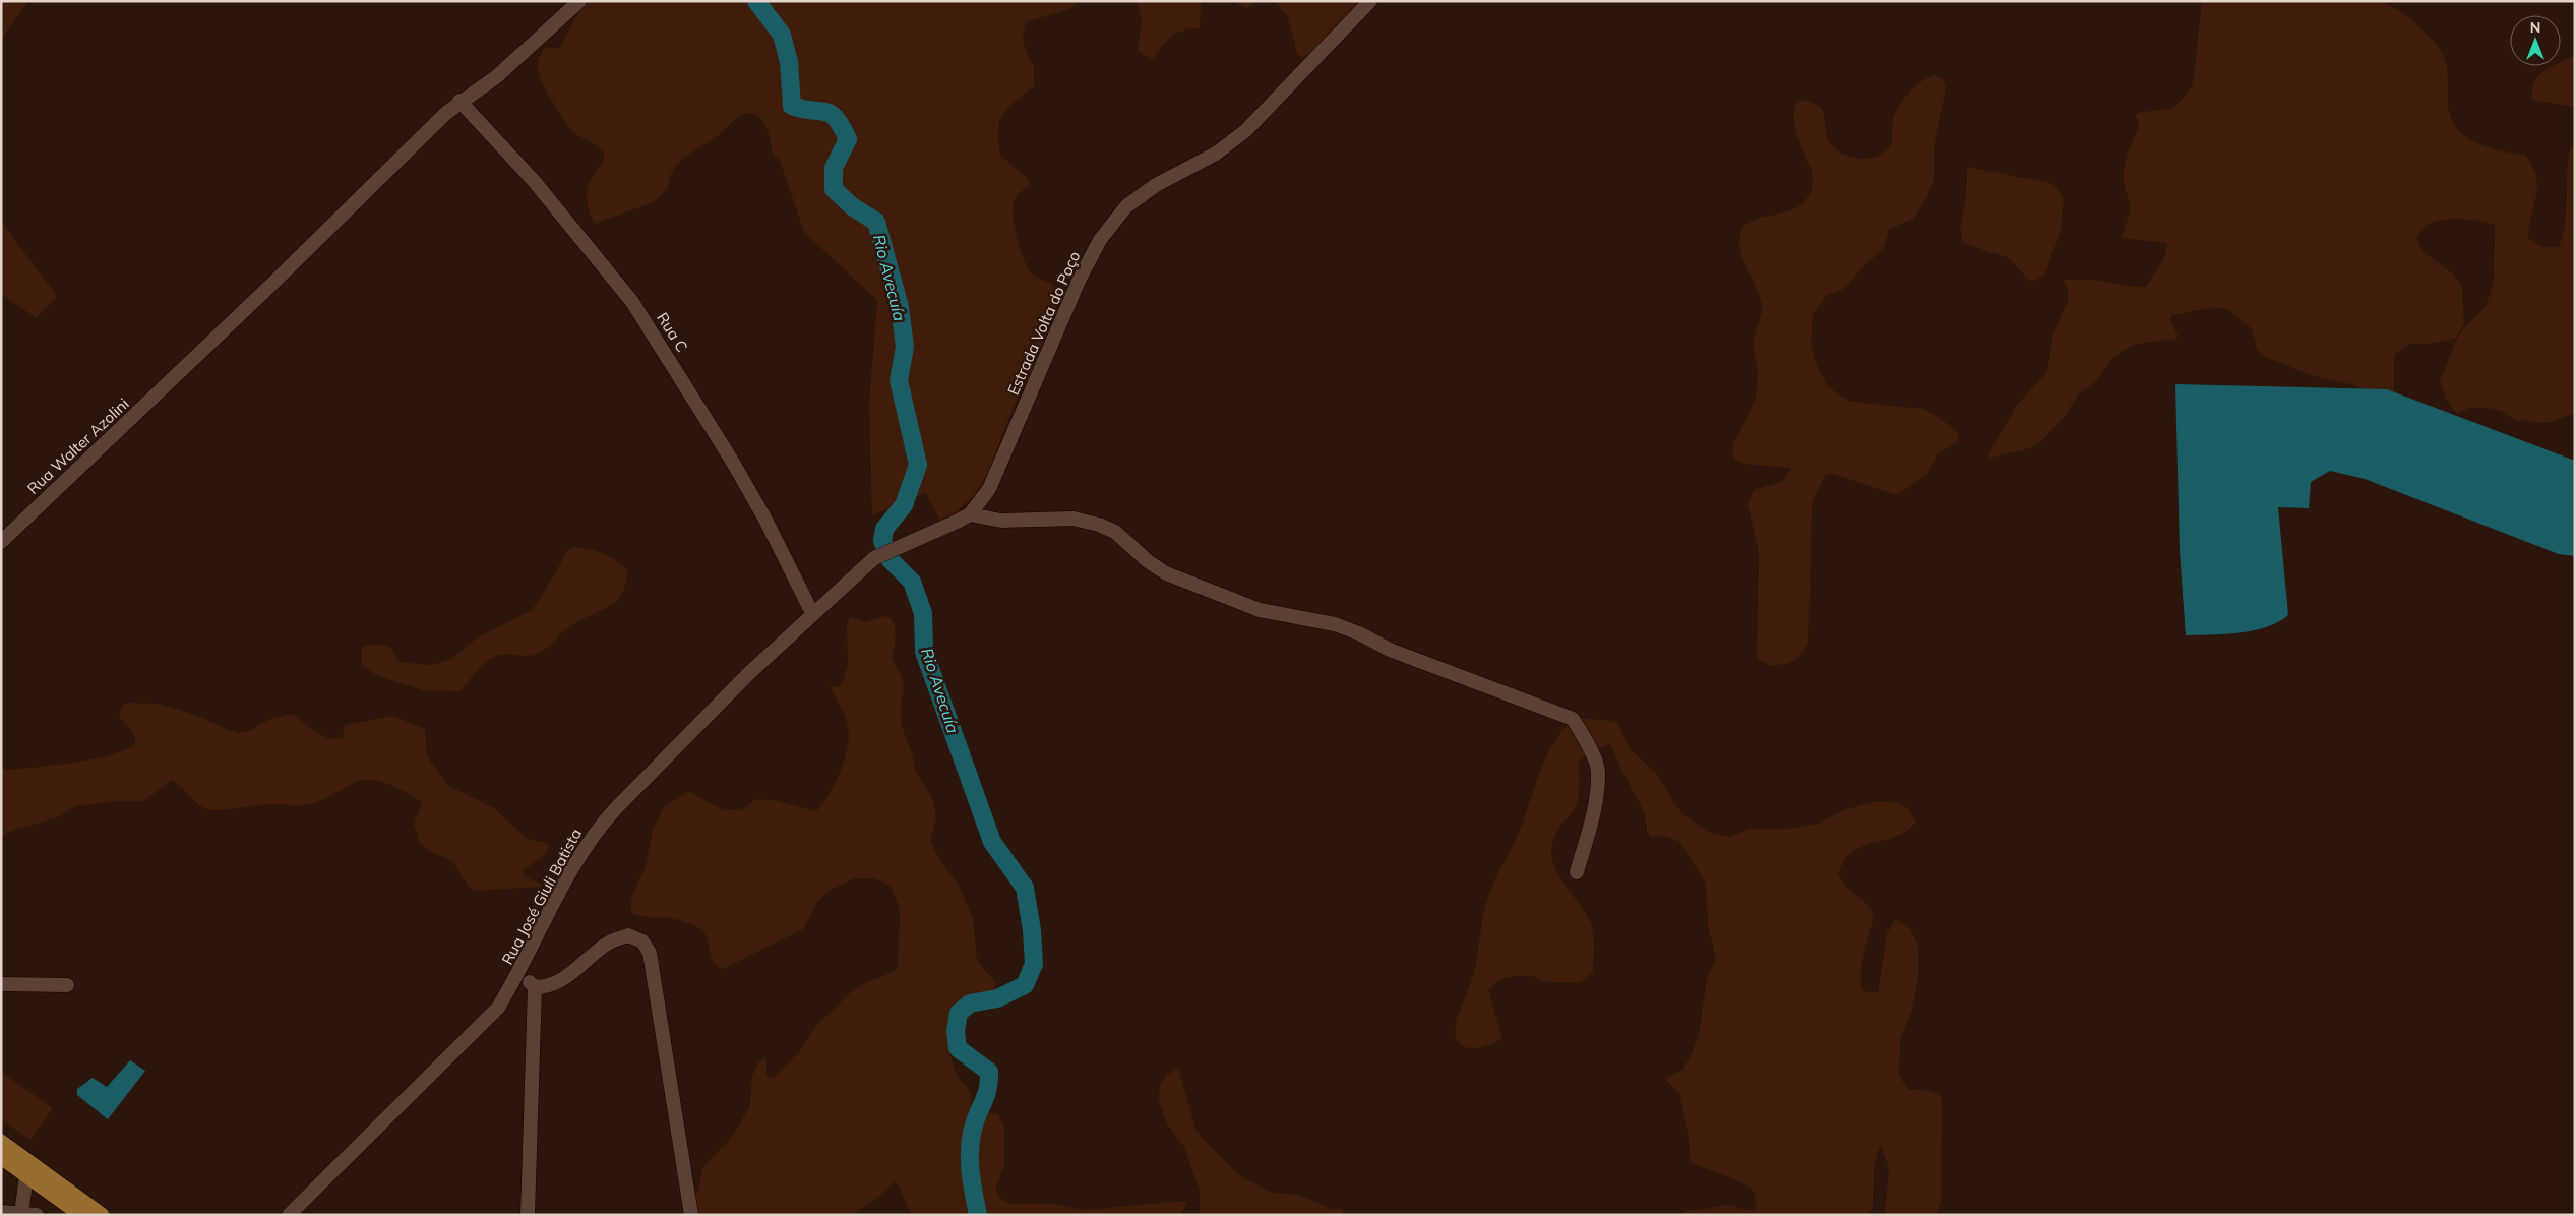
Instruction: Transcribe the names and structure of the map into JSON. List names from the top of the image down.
{
  "streets": {
    "street": [
      "Estrada Volta do Poço",
      "Rua C",
      "Rua Walter Azolini",
      "Rua José Giuli Batista"
    ]
  },
  "crossings": [
    ["Estrada Volta do Poço", "Rua José Giuli Batista"],
    ["Rua C", "Rua Walter Azolini"],
    ["Rua C", "Rua José Giuli Batista"]
  ],
  "water": ["Rio Avecuía"],
  "north": "top"
}
